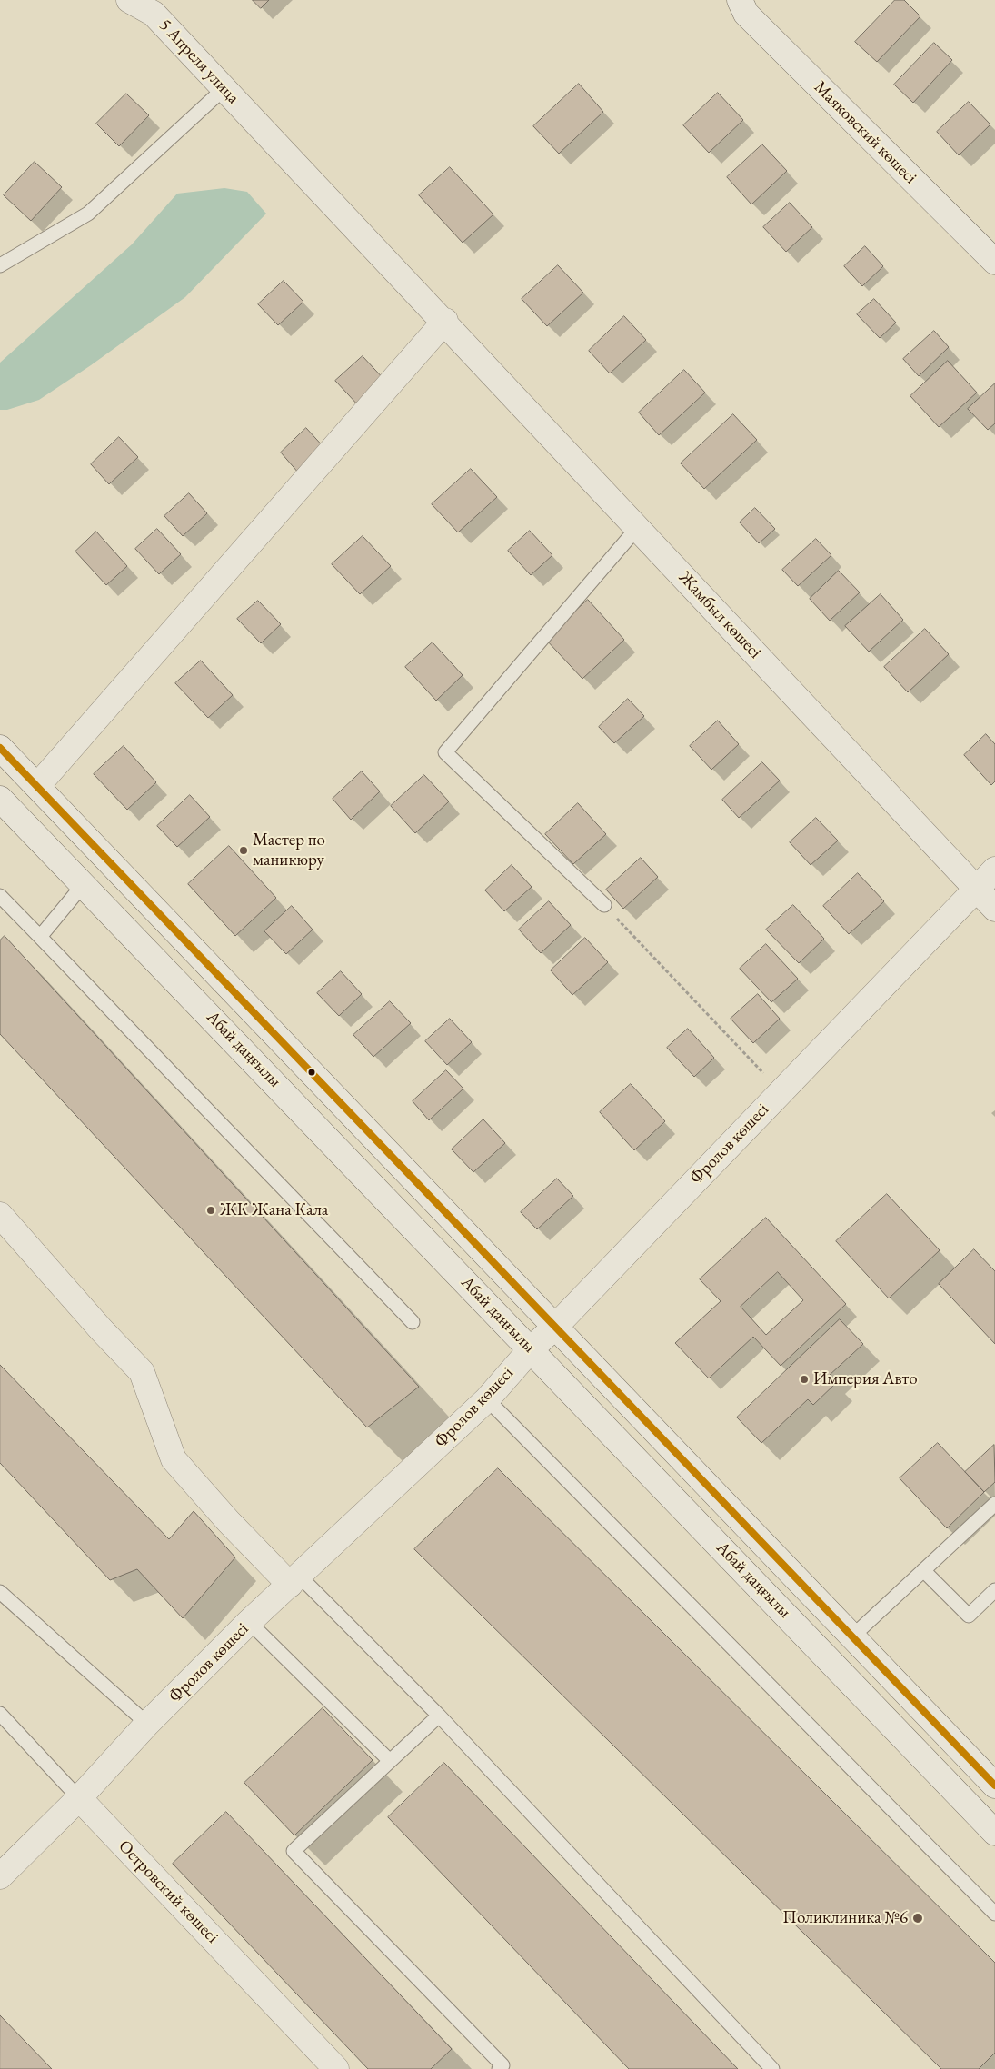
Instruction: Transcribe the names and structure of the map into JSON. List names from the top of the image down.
{
  "streets": {
    "street": [
      "5 Апреля улица",
      "Маяковский көшесі",
      "Жамбыл көшесі",
      "Абай даңғылы",
      "Фролов көшесі",
      "Островский көшесі"
    ]
  },
  "crossings": [
    ["5 Апреля улица", "Жамбыл көшесі"],
    ["Жамбыл көшесі", "Фролов көшесі"],
    ["Абай даңғылы", "Фролов көшесі"],
    ["Фролов көшесі", "Островский көшесі"]
  ],
  "places": [
    "Мастер по маникюру",
    "ЖК Жана Кала",
    "Империя Авто",
    "Поликлиника №6"
  ]
}
